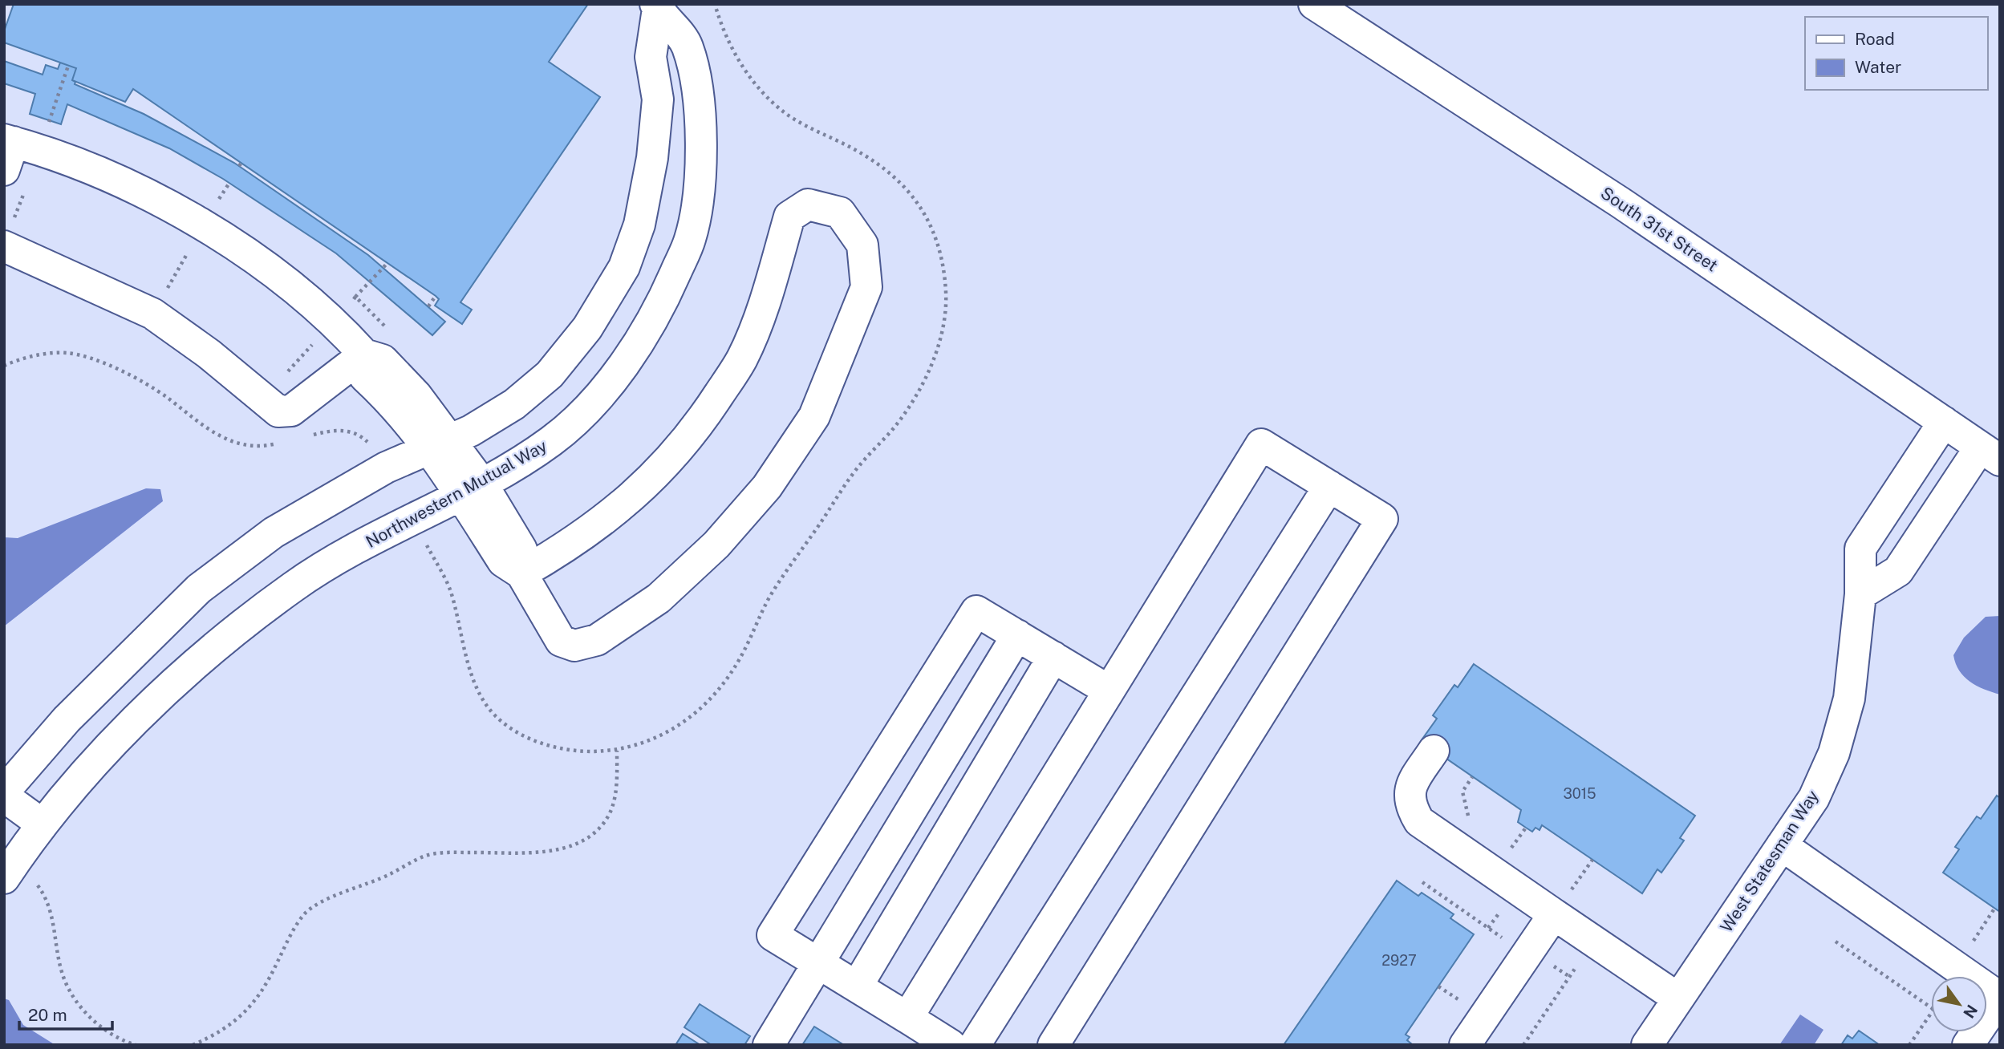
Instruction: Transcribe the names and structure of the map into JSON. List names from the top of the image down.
{
  "streets": {
    "street": ["South 31st Street", "Northwestern Mutual Way", "West Statesman Way"]
  },
  "crossings": [
    ["South 31st Street", "West Statesman Way"]
  ],
  "house_numbers": ["3015", "2927"],
  "legend": ["Road", "Water"],
  "scale_bar": "20 m",
  "north": "bottom right"
}
